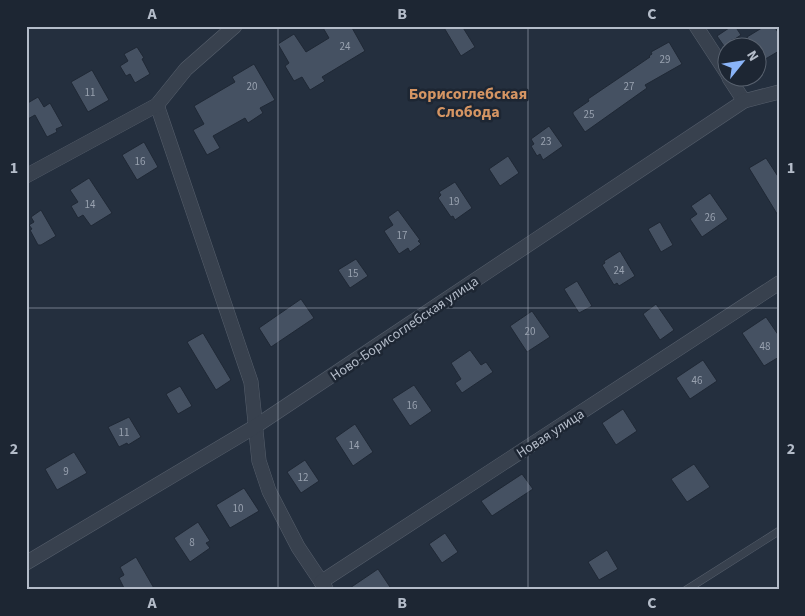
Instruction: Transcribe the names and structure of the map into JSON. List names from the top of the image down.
{
  "streets": {
    "street": ["Ново-Борисоглебская улица", "Новая улица"]
  },
  "districts": ["Борисоглебская Слобода"],
  "house_numbers": [
    "24",
    "29",
    "20",
    "27",
    "11",
    "25",
    "23",
    "16",
    "19",
    "14",
    "26",
    "17",
    "24",
    "15",
    "20",
    "48",
    "46",
    "16",
    "11",
    "14",
    "9",
    "12",
    "10",
    "8"
  ],
  "north": "top right",
  "grid": {
    "columns": ["A", "B", "C"],
    "rows": ["1", "2"]
  }
}
